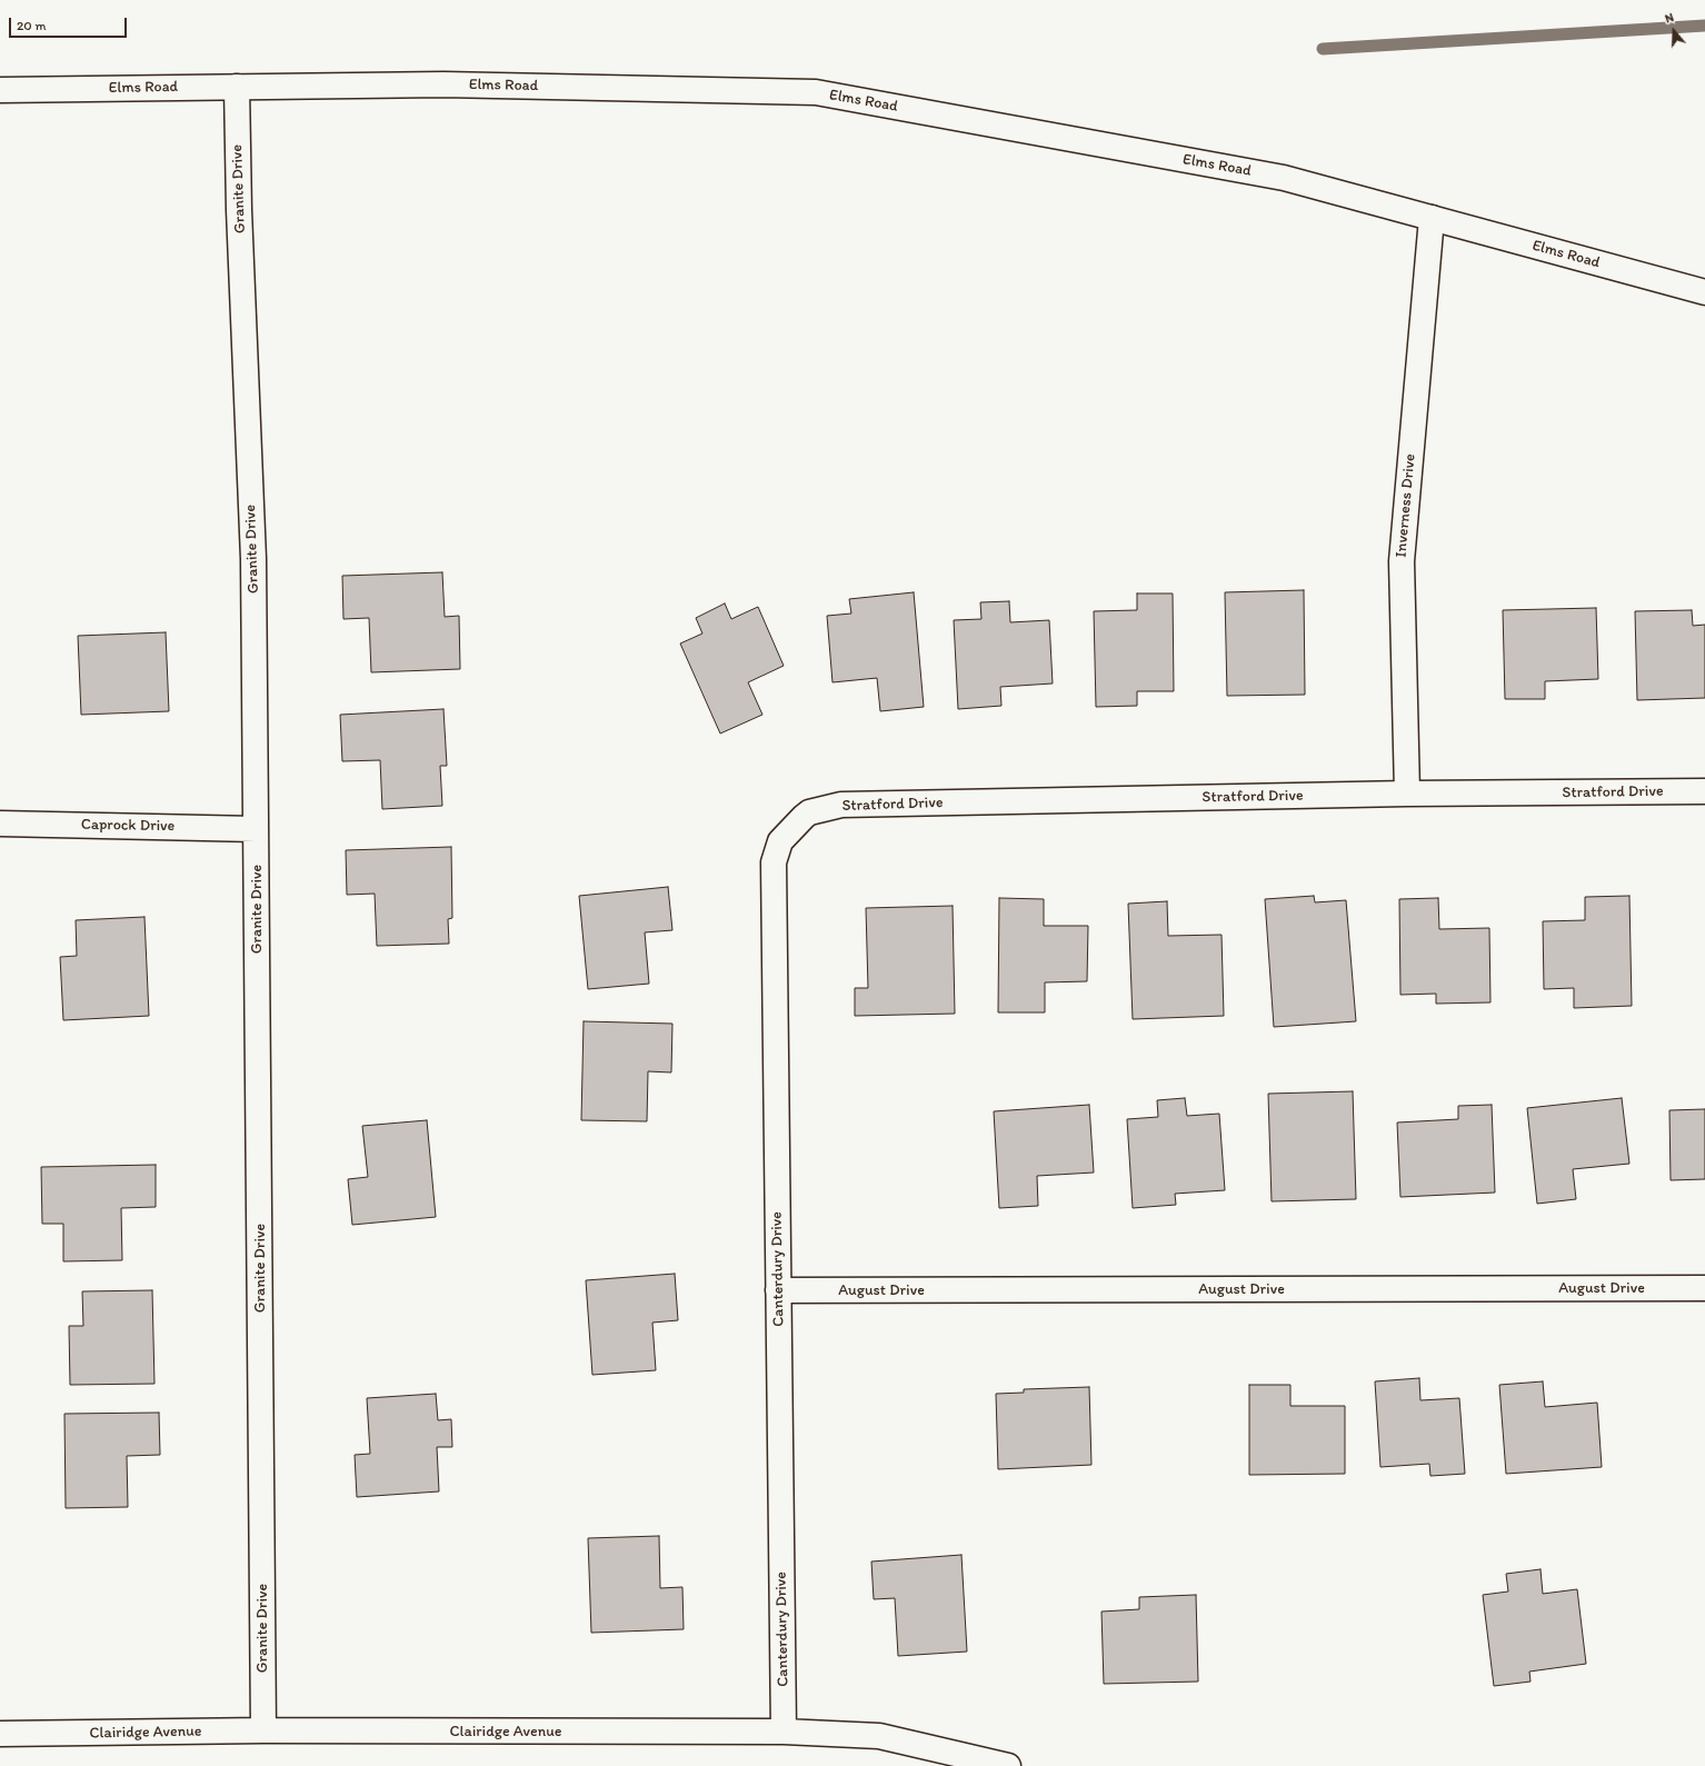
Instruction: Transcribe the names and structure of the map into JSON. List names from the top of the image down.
{
  "streets": {
    "street": [
      "Elms Road",
      "Granite Drive",
      "Inverness Drive",
      "Stratford Drive",
      "Caprock Drive",
      "Canterdury Drive",
      "August Drive",
      "Clairidge Avenue"
    ]
  },
  "crossings": [
    ["Elms Road", "Granite Drive"],
    ["Elms Road", "Inverness Drive"],
    ["Granite Drive", "Caprock Drive"],
    ["Granite Drive", "Clairidge Avenue"],
    ["Inverness Drive", "Stratford Drive"],
    ["Stratford Drive", "Canterdury Drive"],
    ["Canterdury Drive", "August Drive"],
    ["Canterdury Drive", "Clairidge Avenue"]
  ],
  "scale_bar": "20 m",
  "north": "top"
}
